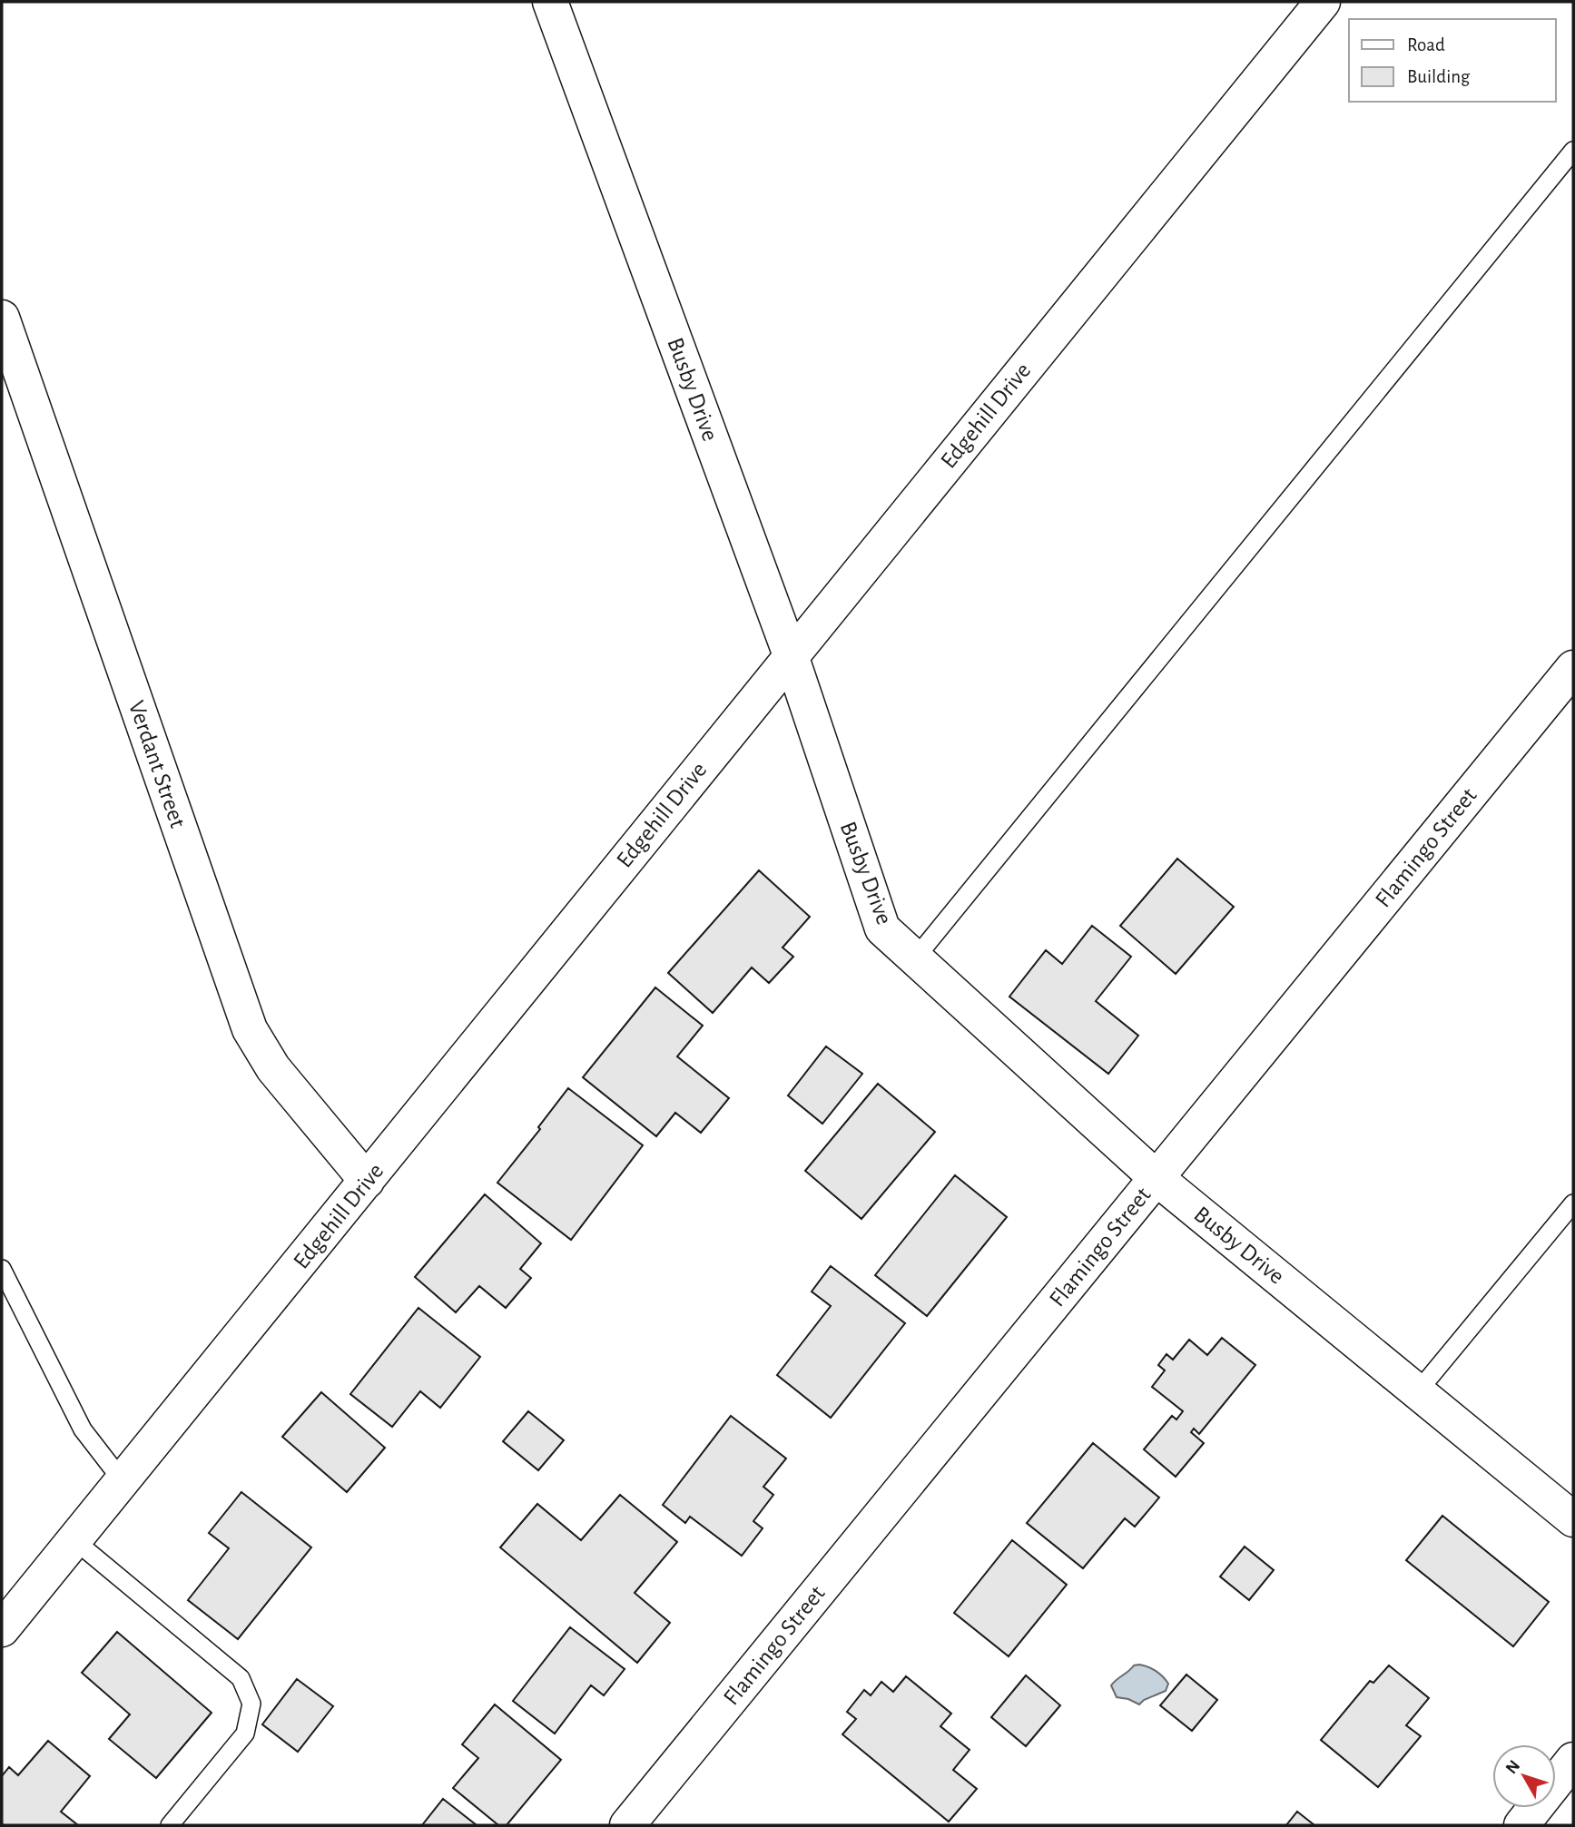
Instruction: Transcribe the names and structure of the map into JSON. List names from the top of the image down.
{
  "streets": {
    "street": [
      "Busby Drive",
      "Edgehill Drive",
      "Verdant Street",
      "Flamingo Street"
    ]
  },
  "crossings": [
    ["Busby Drive", "Edgehill Drive"],
    ["Busby Drive", "Flamingo Street"],
    ["Edgehill Drive", "Verdant Street"]
  ],
  "legend": ["Road", "Building"],
  "north": "top left"
}
